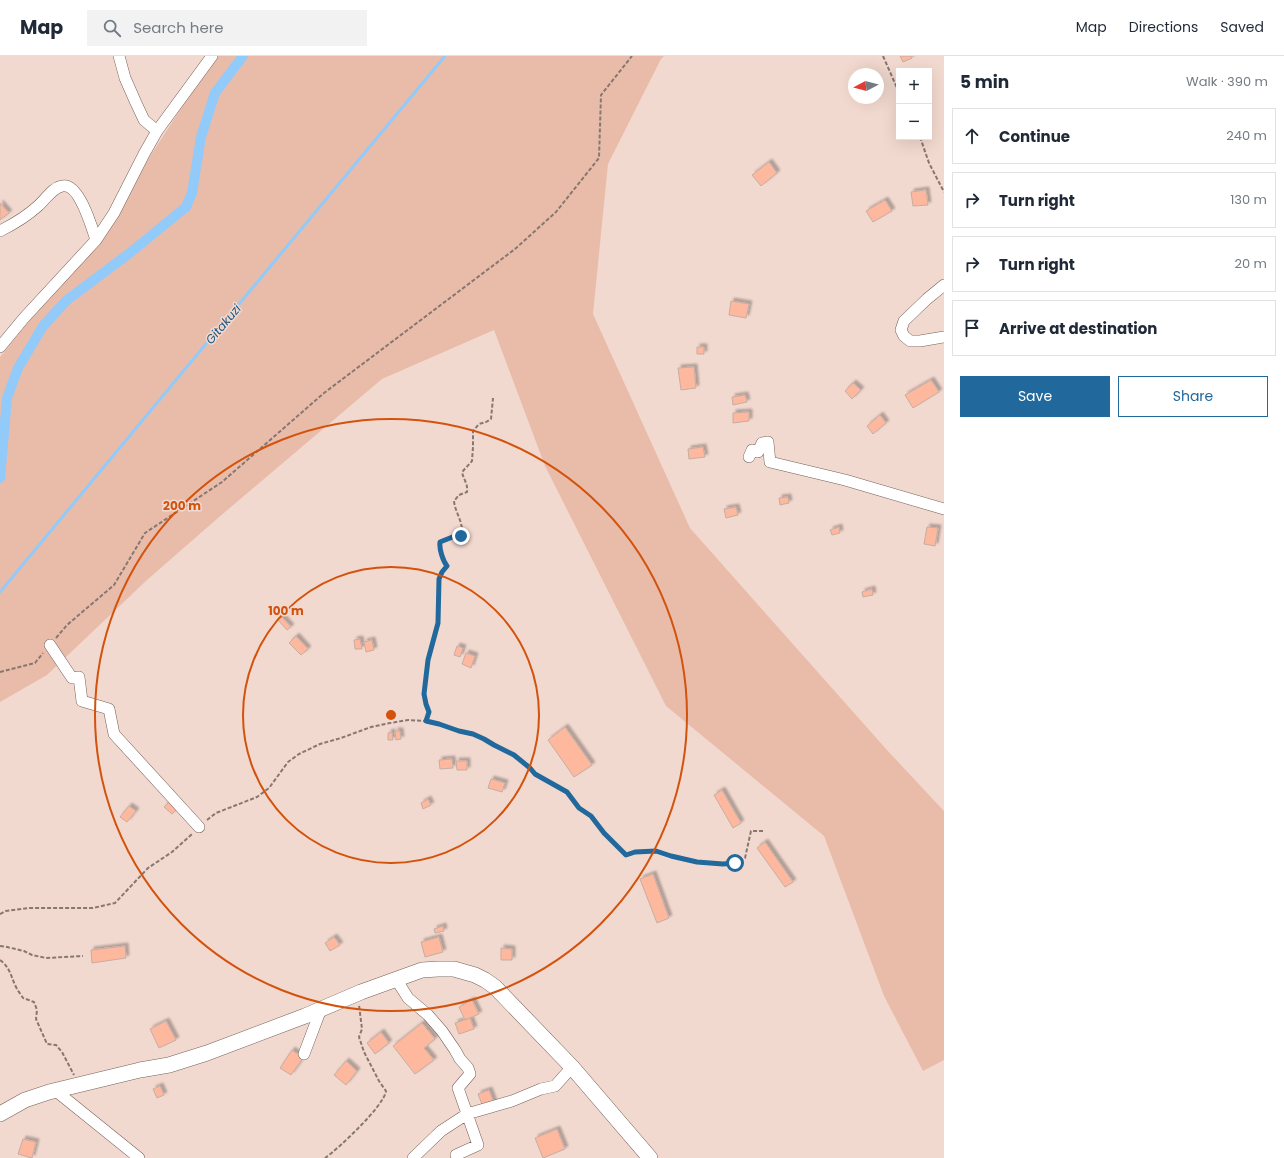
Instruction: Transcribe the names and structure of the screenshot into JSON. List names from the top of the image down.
{
  "water": ["Gitakuzi"],
  "north": "left",
  "page": {
    "header": "Map",
    "search": "Search here",
    "nav": ["Map", "Directions", "Saved"],
    "heading": ["5 min", "Walk · 390 m"],
    "map_buttons": ["+", "−"],
    "list": [
      ["Continue", "240 m"],
      ["Turn right", "130 m"],
      ["Turn right", "20 m"],
      "Arrive at destination"
    ],
    "buttons": ["Save", "Share"]
  },
  "rings": ["200 m", "100 m"]
}
